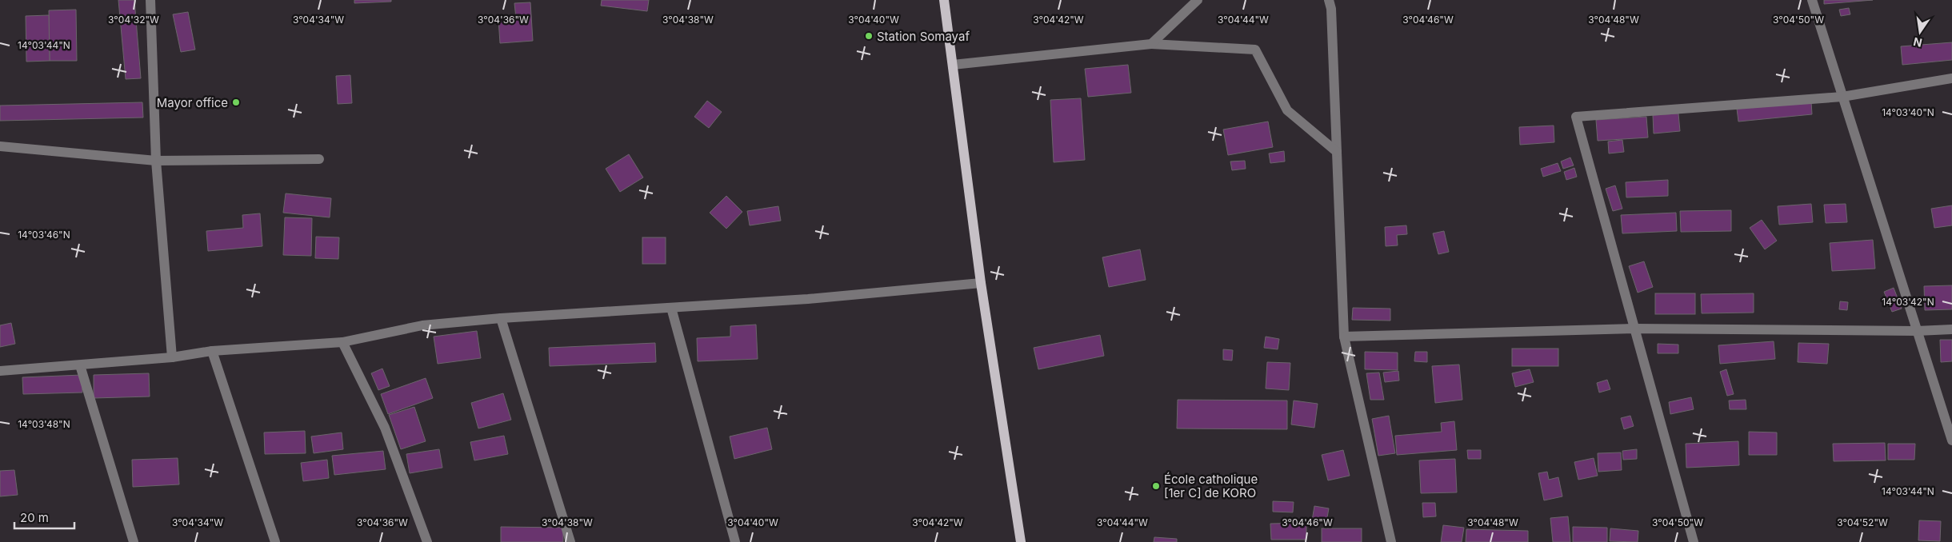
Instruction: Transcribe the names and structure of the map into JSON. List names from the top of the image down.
{
  "places": ["Station Somayaf", "Mayor office", "École catholique [1er C] de KORO"],
  "scale_bar": "20 m",
  "north": "bottom",
  "coordinates": [
    "3°04'32\"W",
    "3°04'34\"W",
    "3°04'36\"W",
    "3°04'38\"W",
    "3°04'40\"W",
    "3°04'42\"W",
    "3°04'44\"W",
    "3°04'46\"W",
    "3°04'48\"W",
    "3°04'50\"W",
    "14°03'44\"N",
    "14°03'40\"N",
    "14°03'46\"N",
    "14°03'42\"N",
    "14°03'48\"N",
    "3°04'52\"W"
  ]
}
